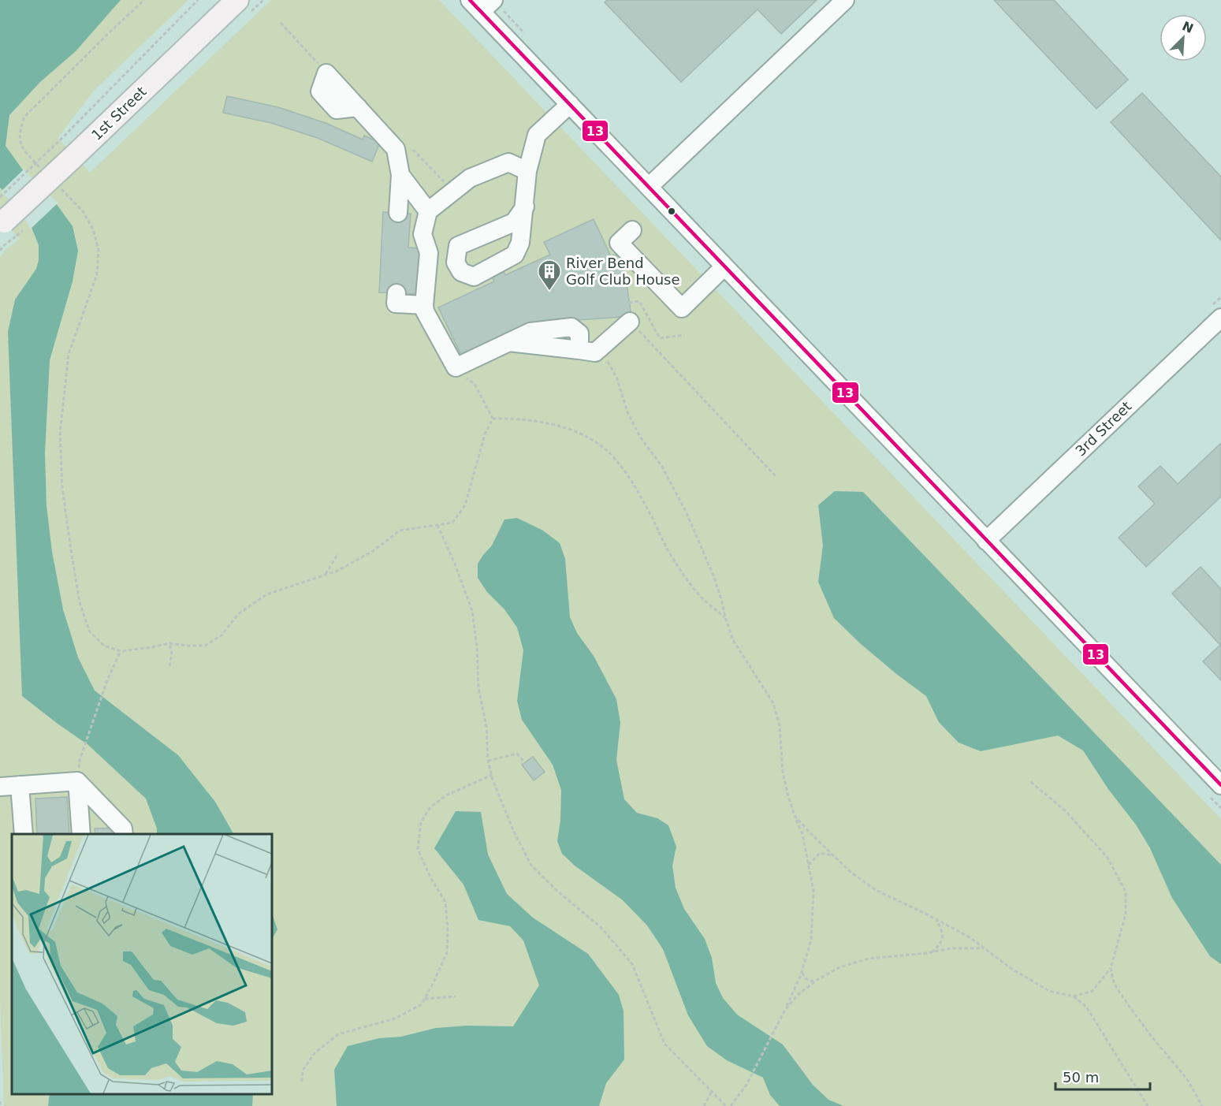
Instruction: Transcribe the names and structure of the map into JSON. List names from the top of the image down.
{
  "streets": {
    "main road": ["1st Street"],
    "street": ["3rd Street"]
  },
  "places": {
    "building": ["River Bend Golf Club House"]
  },
  "lines": ["transit line 13"],
  "scale_bar": "50 m",
  "north": "top right"
}
